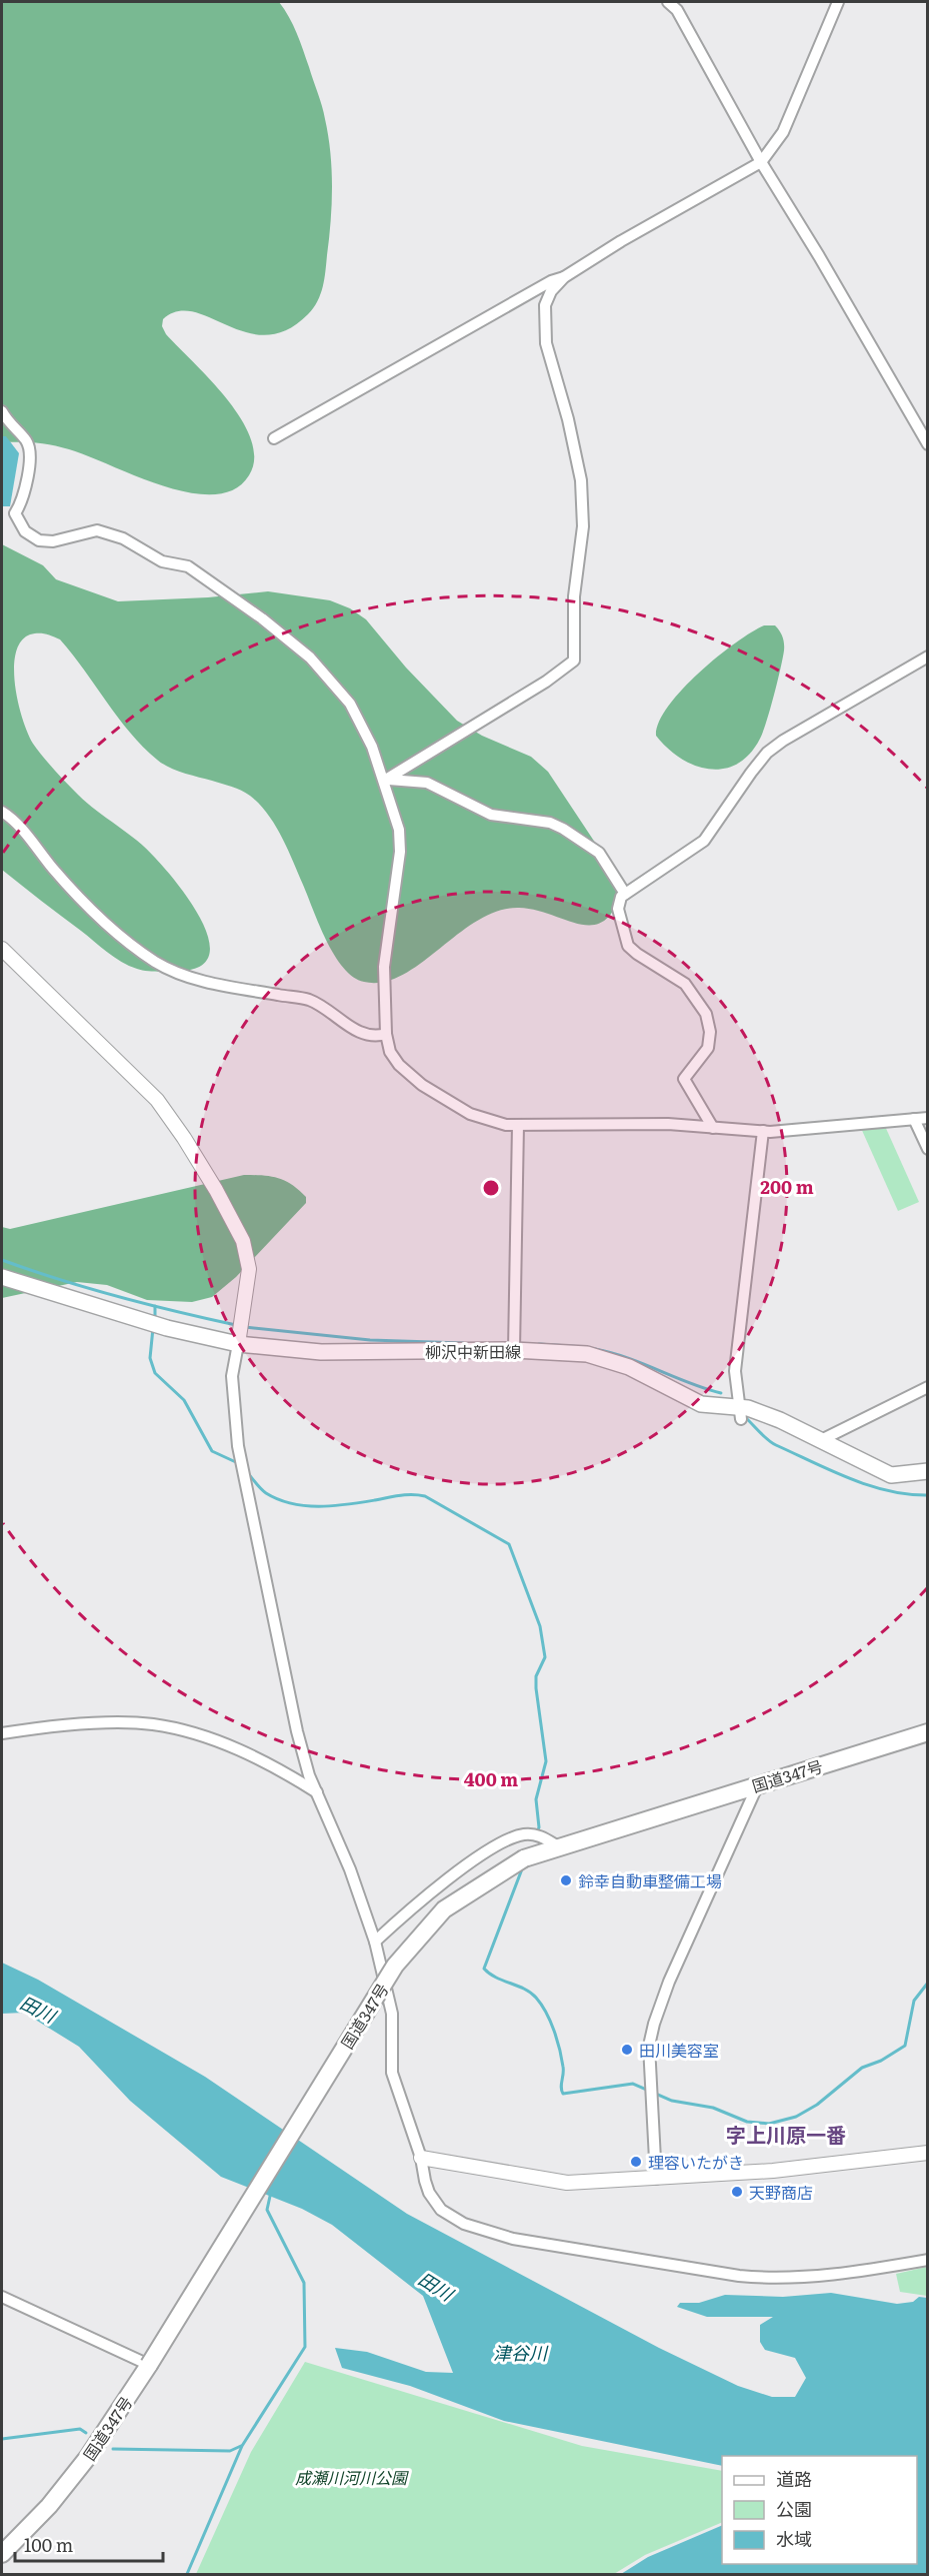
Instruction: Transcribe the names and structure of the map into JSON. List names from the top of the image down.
{
  "streets": {
    "highway": ["国道347号"],
    "main road": ["柳沢中新田線"]
  },
  "districts": ["字上川原一番"],
  "water": ["田川", "津谷川"],
  "parks": ["成瀬川河川公園"],
  "places": [
    "鈴幸自動車整備工場",
    "田川美容室",
    "理容いたがき",
    "天野商店"
  ],
  "legend": ["道路", "公園", "水域"],
  "scale_bar": "100 m",
  "rings": ["200 m", "400 m"]
}
